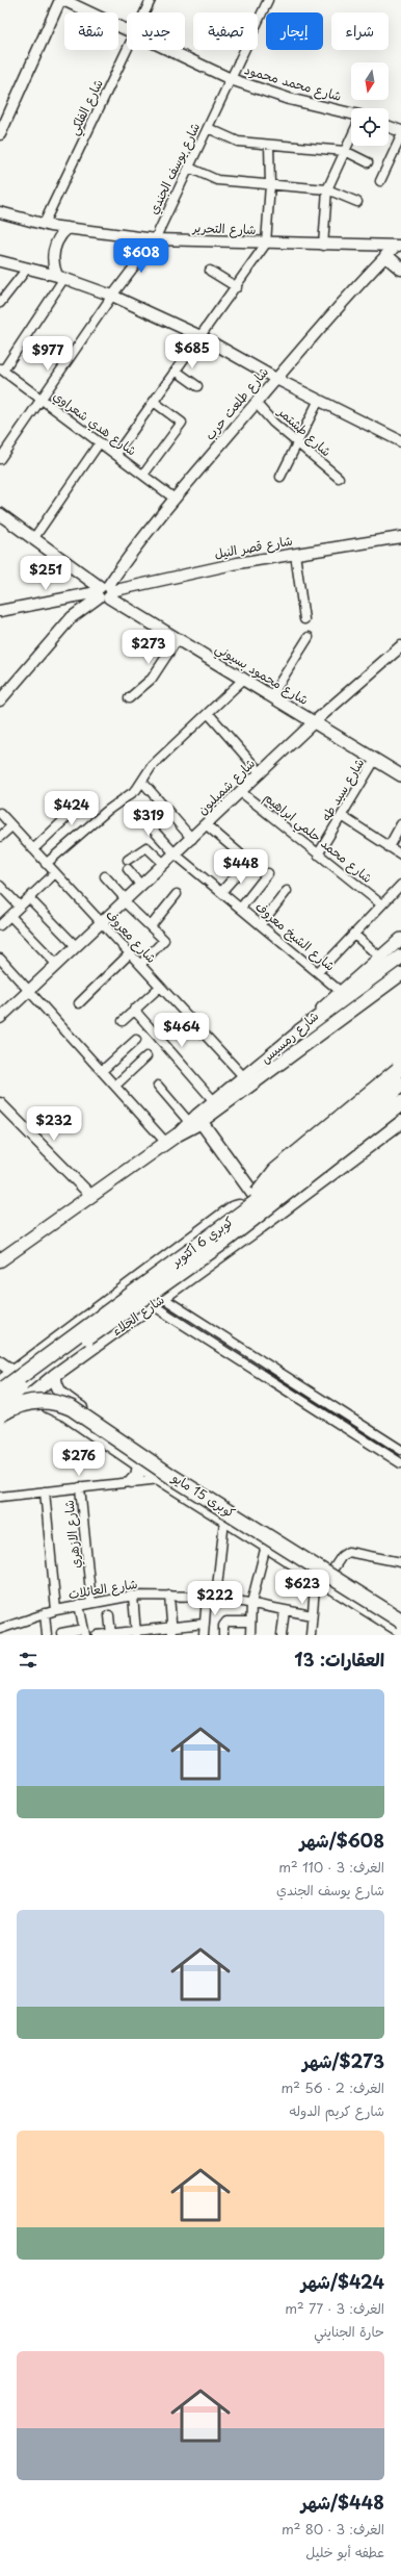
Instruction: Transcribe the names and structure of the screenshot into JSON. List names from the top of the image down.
{
  "streets": {
    "highway": ["كوبري 6 أكتوبر", "كوبرى 15 مايو"],
    "main road": ["شارع محمود بسيوني", "شارع رمسيس", "شارع الجلاء"],
    "street": [
      "شارع محمد محمود",
      "شارع الفلكي",
      "شارع يوسف الجندي",
      "شارع التحرير",
      "شارع طلعت حرب",
      "شارع هدي شعراوي",
      "شارع طشتمر",
      "شارع قصر النيل",
      "شارع شمبليون",
      "شارع سيد طه",
      "شارع محمد حلمي ابراهيم",
      "شارع معروف",
      "شارع الشيخ معروف",
      "شارع الازهري",
      "شارع العائلات"
    ]
  },
  "crossings": [
    ["شارع محمد محمود", "شارع يوسف الجندي"],
    ["شارع الفلكي", "شارع التحرير"],
    ["شارع يوسف الجندي", "شارع التحرير"],
    ["شارع يوسف الجندي", "شارع هدي شعراوي"],
    ["شارع التحرير", "شارع طلعت حرب"],
    ["شارع طلعت حرب", "شارع هدي شعراوي"],
    ["شارع طلعت حرب", "شارع طشتمر"],
    ["شارع طلعت حرب", "شارع قصر النيل"],
    ["شارع طلعت حرب", "شارع محمود بسيوني"],
    ["شارع قصر النيل", "شارع محمود بسيوني"],
    ["شارع محمود بسيوني", "شارع شمبليون"],
    ["شارع محمود بسيوني", "شارع سيد طه"],
    ["شارع شمبليون", "شارع محمد حلمي ابراهيم"],
    ["شارع شمبليون", "شارع معروف"],
    ["شارع شمبليون", "شارع الشيخ معروف"],
    ["شارع سيد طه", "شارع محمد حلمي ابراهيم"],
    ["شارع معروف", "شارع رمسيس"],
    ["شارع الشيخ معروف", "شارع رمسيس"],
    ["شارع الازهري", "شارع العائلات"]
  ],
  "north": "bottom",
  "page": {
    "chip": [
      "شراء",
      "إيجار",
      "تصفية",
      "جديد",
      "شقة"
    ],
    "price": [
      "$608",
      "$685",
      "$977",
      "$251",
      "$273",
      "$424",
      "$319",
      "$448",
      "$464",
      "$232",
      "$276",
      "$623",
      "$222"
    ],
    "heading": "العقارات: 13",
    "list": [
      {
        "name": "$608/شهر",
        "note": "الغرف: 3 · 110 m² · شارع يوسف الجندي"
      },
      {
        "name": "$273/شهر",
        "note": "الغرف: 2 · 56 m² · شارع كريم الدوله"
      },
      {
        "name": "$424/شهر",
        "note": "الغرف: 3 · 77 m² · حارة الجنايني"
      },
      {
        "name": "$448/شهر",
        "note": "الغرف: 3 · 80 m² · عطفه أبو خليل"
      }
    ]
  }
}
